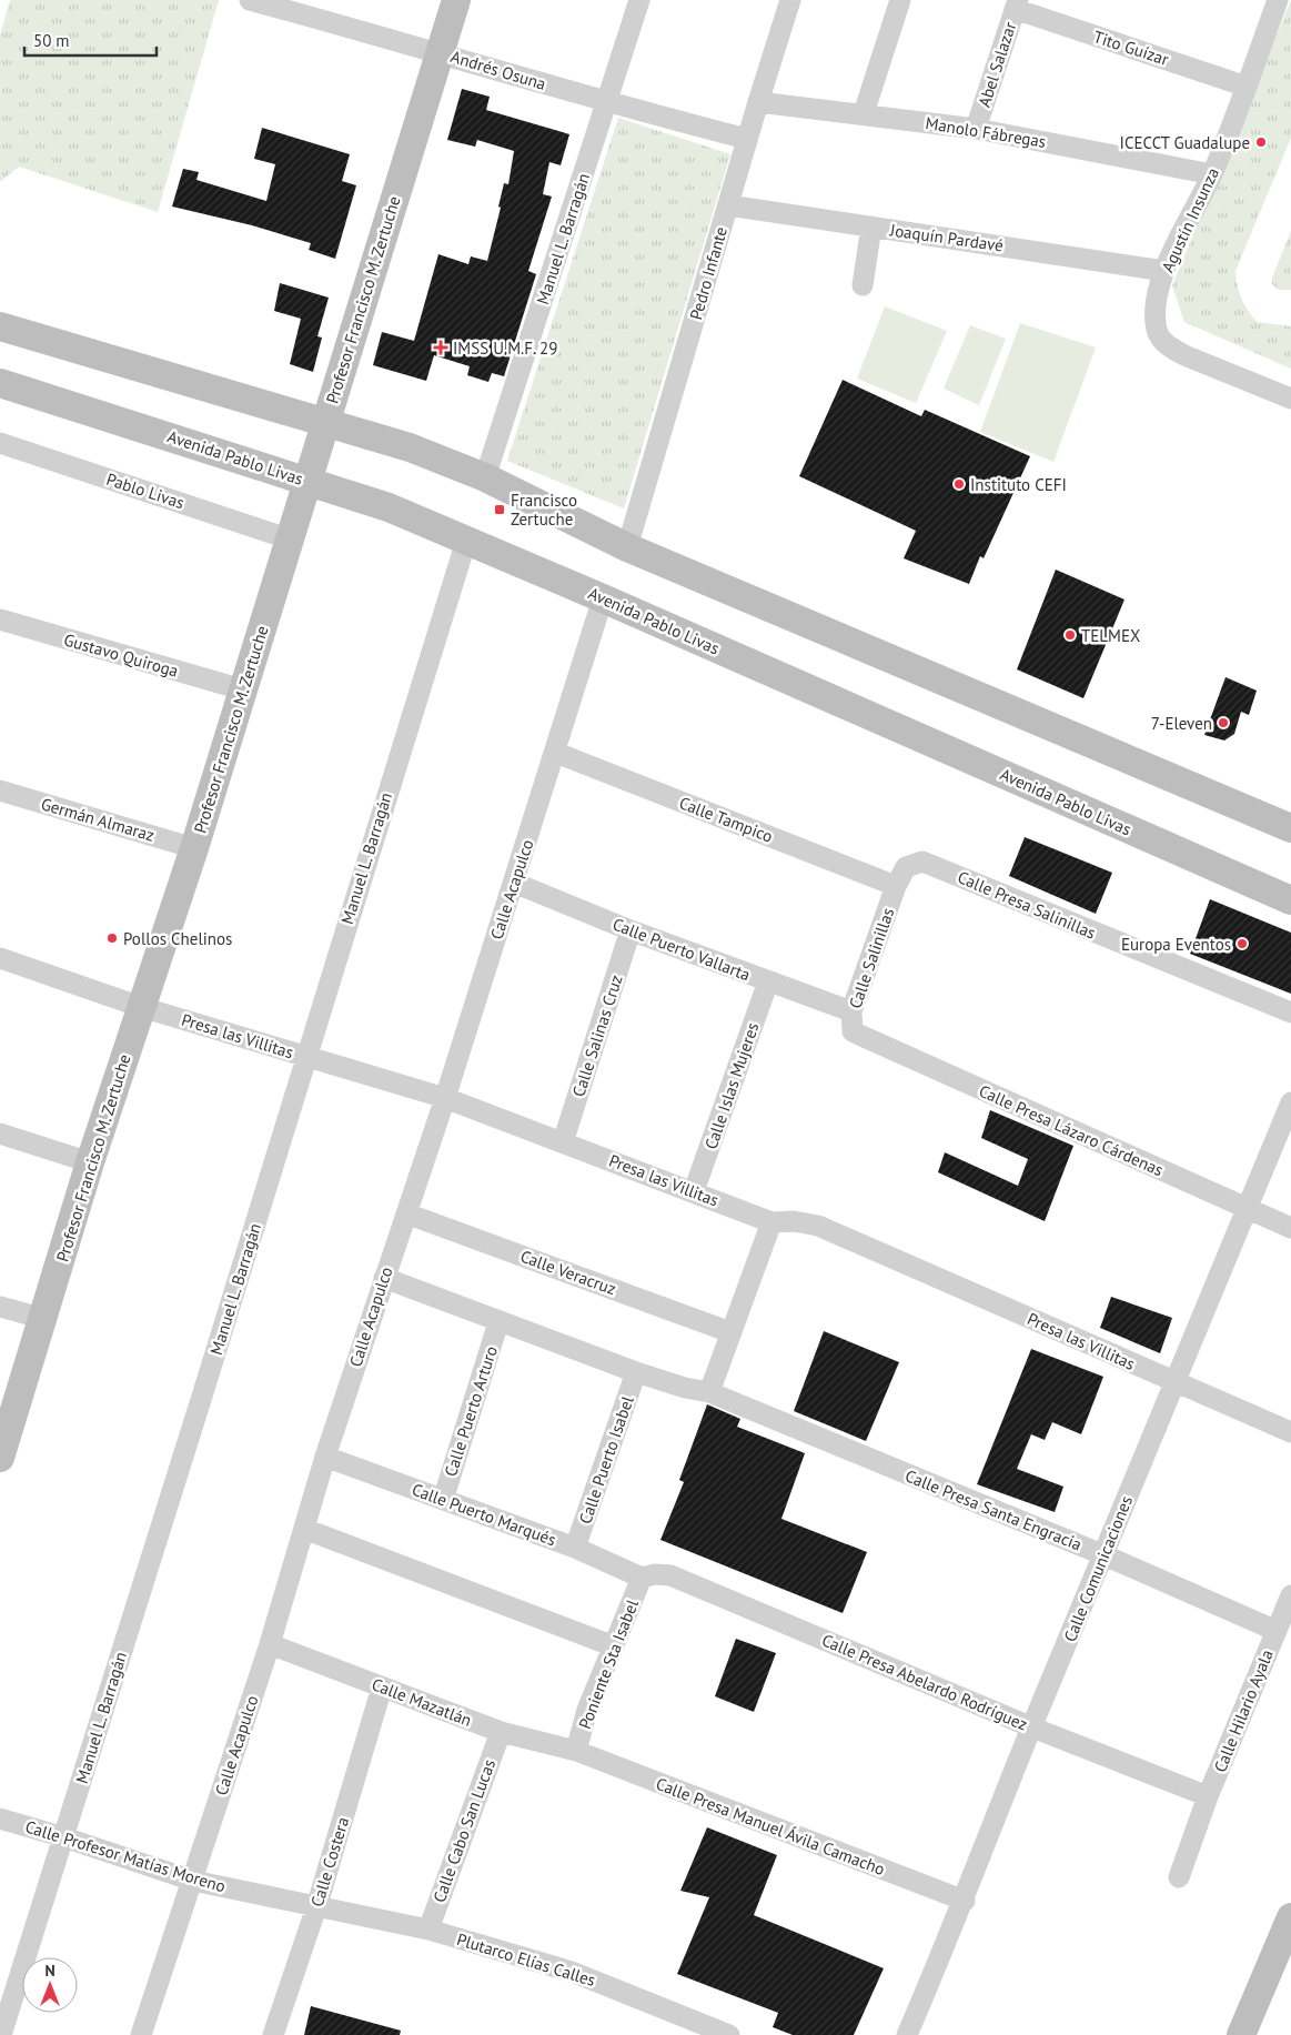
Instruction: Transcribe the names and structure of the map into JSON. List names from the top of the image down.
{
  "streets": {
    "main road": ["Profesor Francisco M. Zertuche", "Avenida Pablo Livas"],
    "street": [
      "Tito Guízar",
      "Abel Salazar",
      "Andrés Osuna",
      "Manolo Fábregas",
      "Agustín Insunza",
      "Joaquín Pardavé",
      "Manuel L. Barragán",
      "Pedro Infante",
      "Pablo Livas",
      "Gustavo Quiroga",
      "Germán Almaraz",
      "Calle Tampico",
      "Calle Acapulco",
      "Calle Presa Salinillas",
      "Calle Puerto Vallarta",
      "Calle Salinillas",
      "Presa las Villitas",
      "Calle Salinas Cruz",
      "Calle Islas Mujeres",
      "Calle Presa Lázaro Cárdenas",
      "Calle Veracruz",
      "Calle Puerto Arturo",
      "Calle Puerto Isabel",
      "Calle Presa Santa Engracia",
      "Calle Puerto Marqués",
      "Calle Comunicaciones",
      "Poniente Sta Isabel",
      "Calle Presa Abelardo Rodríguez",
      "Calle Mazatlán",
      "Calle Hilario Ayala",
      "Calle Presa Manuel Ávila Camacho",
      "Calle Cabo San Lucas",
      "Calle Profesor Matías Moreno",
      "Calle Costera",
      "Plutarco Elías Calles"
    ]
  },
  "crossings": [
    ["Tito Guízar", "Abel Salazar"],
    ["Tito Guízar", "Agustín Insunza"],
    ["Abel Salazar", "Manolo Fábregas"],
    ["Andrés Osuna", "Manuel L. Barragán"],
    ["Andrés Osuna", "Pedro Infante"],
    ["Andrés Osuna", "Profesor Francisco M. Zertuche"],
    ["Manolo Fábregas", "Agustín Insunza"],
    ["Manolo Fábregas", "Pedro Infante"],
    ["Agustín Insunza", "Joaquín Pardavé"],
    ["Joaquín Pardavé", "Pedro Infante"],
    ["Manuel L. Barragán", "Avenida Pablo Livas"],
    ["Manuel L. Barragán", "Presa las Villitas"],
    ["Manuel L. Barragán", "Calle Profesor Matías Moreno"],
    ["Profesor Francisco M. Zertuche", "Avenida Pablo Livas"],
    ["Profesor Francisco M. Zertuche", "Pablo Livas"],
    ["Profesor Francisco M. Zertuche", "Gustavo Quiroga"],
    ["Profesor Francisco M. Zertuche", "Germán Almaraz"],
    ["Profesor Francisco M. Zertuche", "Presa las Villitas"],
    ["Avenida Pablo Livas", "Calle Acapulco"],
    ["Calle Tampico", "Calle Acapulco"],
    ["Calle Tampico", "Calle Presa Salinillas"],
    ["Calle Tampico", "Calle Salinillas"],
    ["Calle Acapulco", "Calle Puerto Vallarta"],
    ["Calle Acapulco", "Presa las Villitas"],
    ["Calle Acapulco", "Calle Veracruz"],
    ["Calle Acapulco", "Calle Puerto Marqués"],
    ["Calle Acapulco", "Calle Mazatlán"],
    ["Calle Acapulco", "Calle Profesor Matías Moreno"],
    ["Calle Presa Salinillas", "Calle Salinillas"],
    ["Calle Puerto Vallarta", "Calle Salinillas"],
    ["Calle Puerto Vallarta", "Calle Salinas Cruz"],
    ["Calle Puerto Vallarta", "Calle Islas Mujeres"],
    ["Calle Puerto Vallarta", "Calle Presa Lázaro Cárdenas"],
    ["Calle Salinillas", "Calle Presa Lázaro Cárdenas"],
    ["Presa las Villitas", "Calle Salinas Cruz"],
    ["Presa las Villitas", "Calle Islas Mujeres"],
    ["Presa las Villitas", "Calle Comunicaciones"],
    ["Calle Presa Lázaro Cárdenas", "Calle Comunicaciones"],
    ["Calle Puerto Arturo", "Calle Puerto Marqués"],
    ["Calle Puerto Isabel", "Calle Puerto Marqués"],
    ["Calle Presa Santa Engracia", "Calle Comunicaciones"],
    ["Calle Presa Santa Engracia", "Calle Hilario Ayala"],
    ["Calle Puerto Marqués", "Poniente Sta Isabel"],
    ["Calle Puerto Marqués", "Calle Presa Abelardo Rodríguez"],
    ["Calle Comunicaciones", "Calle Presa Abelardo Rodríguez"],
    ["Calle Comunicaciones", "Calle Presa Manuel Ávila Camacho"],
    ["Poniente Sta Isabel", "Calle Presa Abelardo Rodríguez"],
    ["Poniente Sta Isabel", "Calle Mazatlán"],
    ["Poniente Sta Isabel", "Calle Presa Manuel Ávila Camacho"],
    ["Calle Presa Abelardo Rodríguez", "Calle Hilario Ayala"],
    ["Calle Mazatlán", "Calle Presa Manuel Ávila Camacho"],
    ["Calle Mazatlán", "Calle Cabo San Lucas"],
    ["Calle Mazatlán", "Calle Costera"],
    ["Calle Cabo San Lucas", "Plutarco Elías Calles"],
    ["Calle Profesor Matías Moreno", "Calle Costera"],
    ["Calle Profesor Matías Moreno", "Plutarco Elías Calles"],
    ["Calle Costera", "Plutarco Elías Calles"]
  ],
  "places": {
    "other": [
      "ICECCT Guadalupe",
      "Instituto CEFI",
      "TELMEX",
      "7-Eleven",
      "Pollos Chelinos",
      "Europa Eventos"
    ],
    "health": ["IMSS U.M.F. 29"],
    "transit": ["Francisco Zertuche"]
  },
  "scale_bar": "50 m",
  "north": "top"
}
